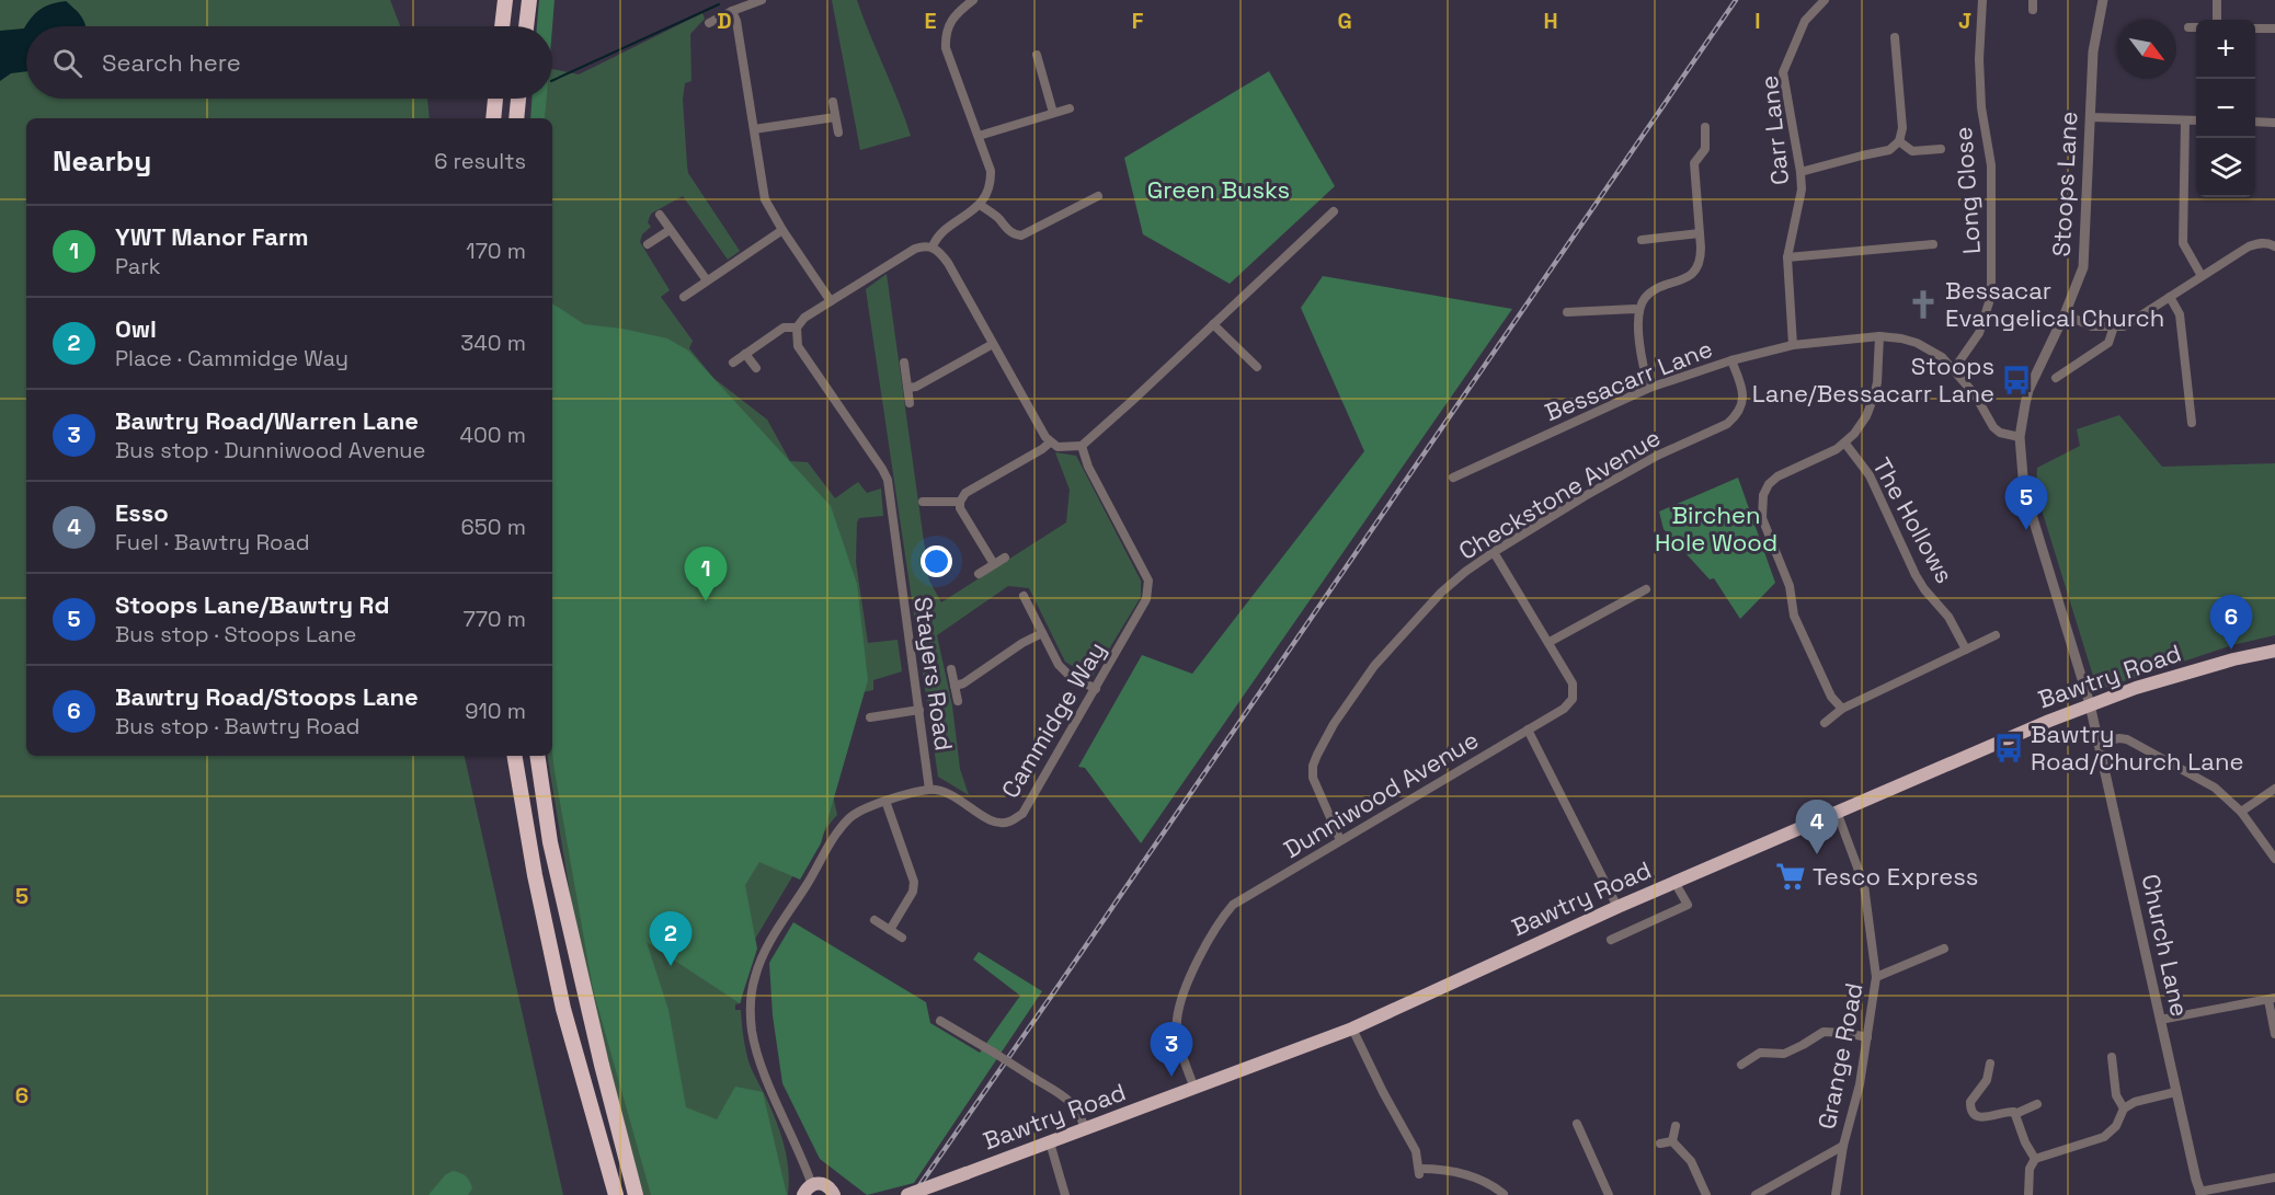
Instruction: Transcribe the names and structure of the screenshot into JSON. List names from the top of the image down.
{
  "streets": {
    "highway": ["Bawtry Road"],
    "street": [
      "Carr Lane",
      "Stoops Lane",
      "Long Close",
      "Bessacarr Lane",
      "Checkstone Avenue",
      "The Hollows",
      "Stayers Road",
      "Cammidge Way",
      "Dunniwood Avenue",
      "Church Lane",
      "Grange Road"
    ]
  },
  "crossings": [
    ["Carr Lane", "Bessacarr Lane"],
    ["Stoops Lane", "Bessacarr Lane"],
    ["Stoops Lane", "Bawtry Road"],
    ["Stoops Lane", "Church Lane"],
    ["Long Close", "Bessacarr Lane"],
    ["Bessacarr Lane", "Checkstone Avenue"],
    ["Bessacarr Lane", "The Hollows"],
    ["Checkstone Avenue", "Dunniwood Avenue"],
    ["Stayers Road", "Cammidge Way"],
    ["Bawtry Road", "Dunniwood Avenue"],
    ["Bawtry Road", "Church Lane"],
    ["Bawtry Road", "Grange Road"]
  ],
  "parks": ["Green Busks", "Birchen Hole Wood"],
  "places": {
    "church": ["Bessacar Evangelical Church"],
    "bus stop": ["Stoops Lane/Bessacarr Lane", "Bawtry Road/Church Lane"],
    "supermarket": ["Tesco Express"]
  },
  "north": "bottom right",
  "page": {
    "map_buttons": ["+", "−"],
    "search": "Search here",
    "heading": ["Nearby", "6 results"],
    "list": [
      {
        "mark": "1",
        "name": "YWT Manor Farm",
        "note": "Park",
        "value": "170 m"
      },
      {
        "mark": "2",
        "name": "Owl",
        "note": "Place · Cammidge Way",
        "value": "340 m"
      },
      {
        "mark": "3",
        "name": "Bawtry Road/Warren Lane",
        "note": "Bus stop · Dunniwood Avenue",
        "value": "400 m"
      },
      {
        "mark": "4",
        "name": "Esso",
        "note": "Fuel · Bawtry Road",
        "value": "650 m"
      },
      {
        "mark": "5",
        "name": "Stoops Lane/Bawtry Rd",
        "note": "Bus stop · Stoops Lane",
        "value": "770 m"
      },
      {
        "mark": "6",
        "name": "Bawtry Road/Stoops Lane",
        "note": "Bus stop · Bawtry Road",
        "value": "910 m"
      }
    ],
    "pins": [
      "5",
      "1",
      "6",
      "4",
      "2",
      "3"
    ]
  },
  "grid": {
    "columns": [
      "D",
      "E",
      "F",
      "G",
      "H",
      "I",
      "J"
    ],
    "rows": ["5", "6"]
  }
}
